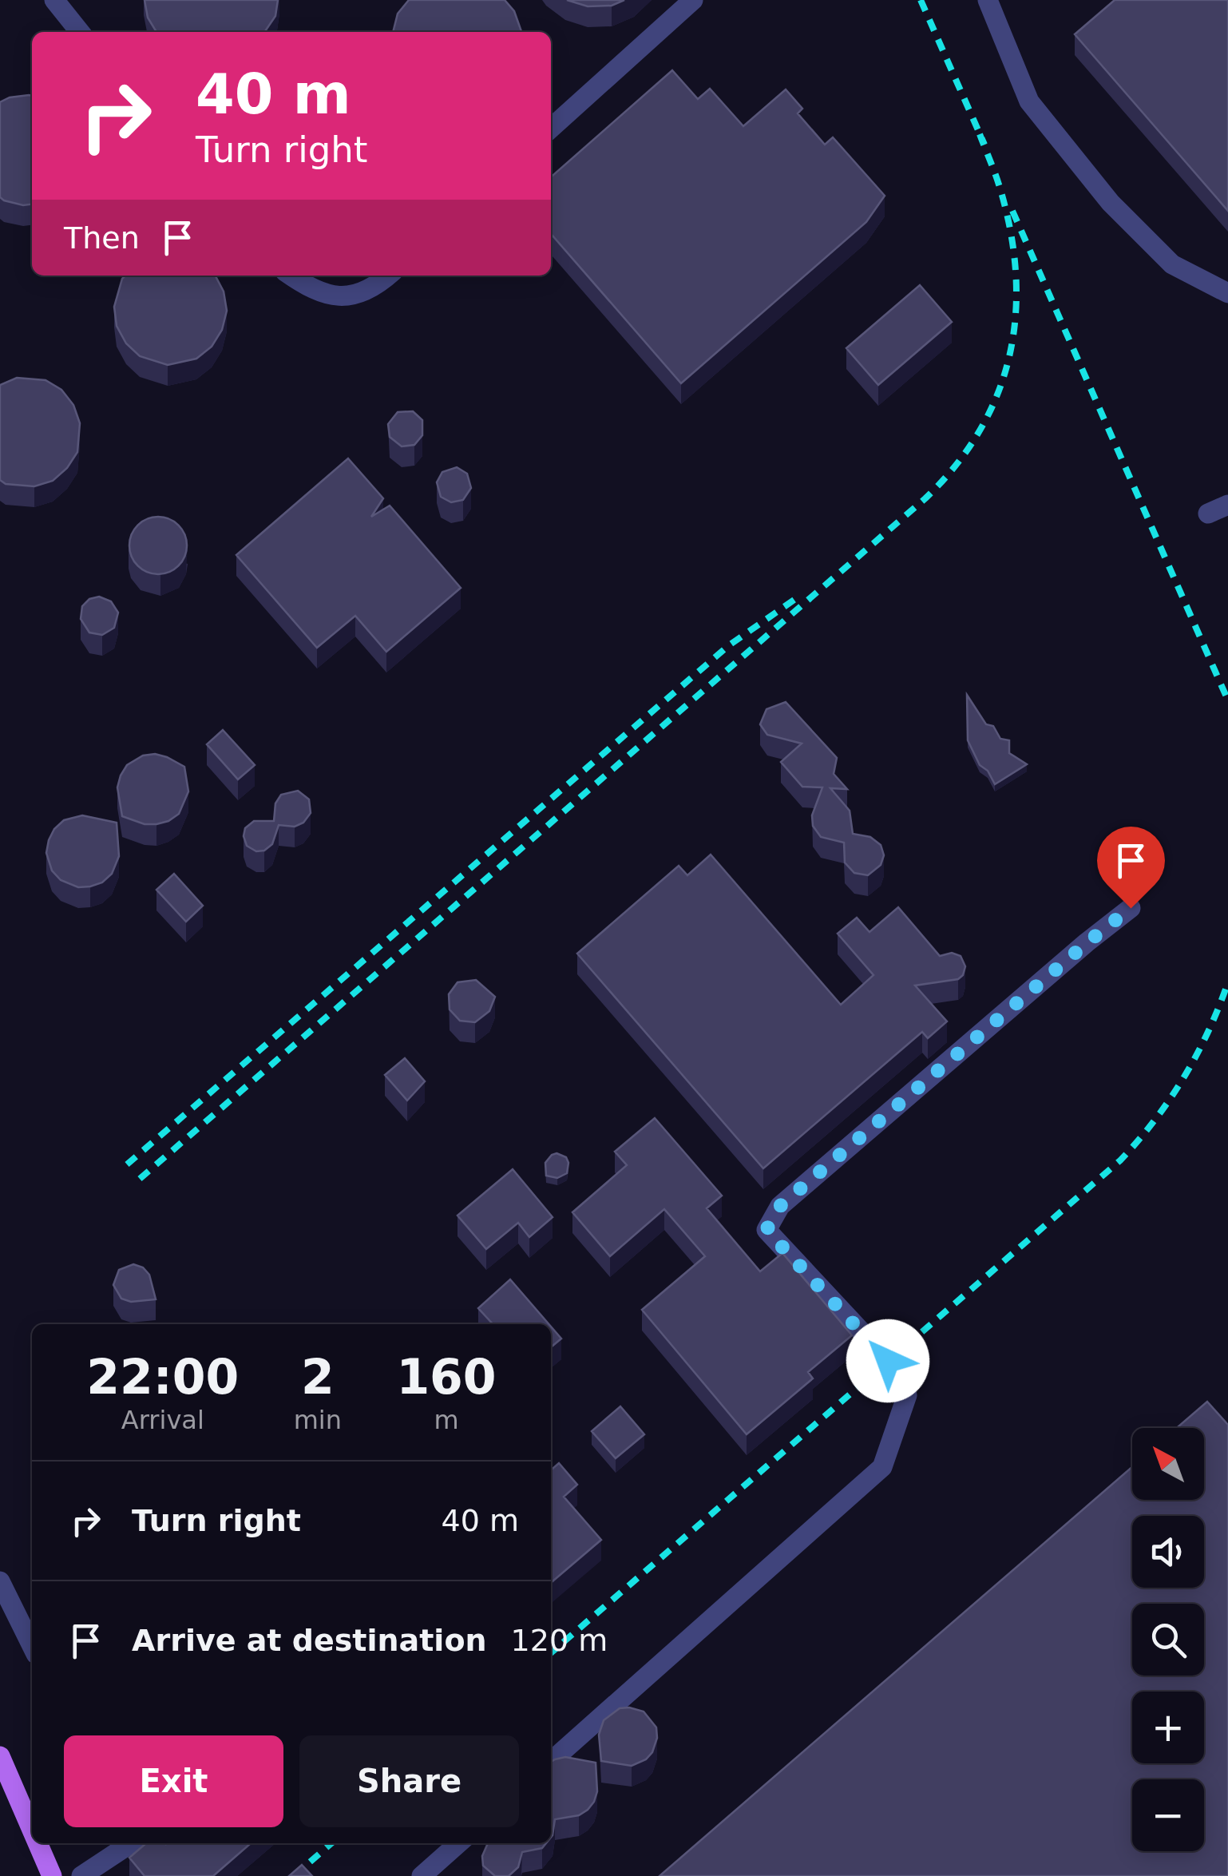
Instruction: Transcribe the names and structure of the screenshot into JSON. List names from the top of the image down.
{
  "north": "top left",
  "page": {
    "turn": ["40 m", "Turn right"],
    "then": "Then",
    "eta": [
      "22:00",
      "Arrival",
      "2",
      "min",
      "160",
      "m"
    ],
    "map_buttons": ["+", "−"],
    "list": [
      {
        "name": "Turn right",
        "value": "40 m"
      },
      {
        "name": "Arrive at destination",
        "value": "120 m"
      }
    ],
    "buttons": ["Exit", "Share"]
  }
}
